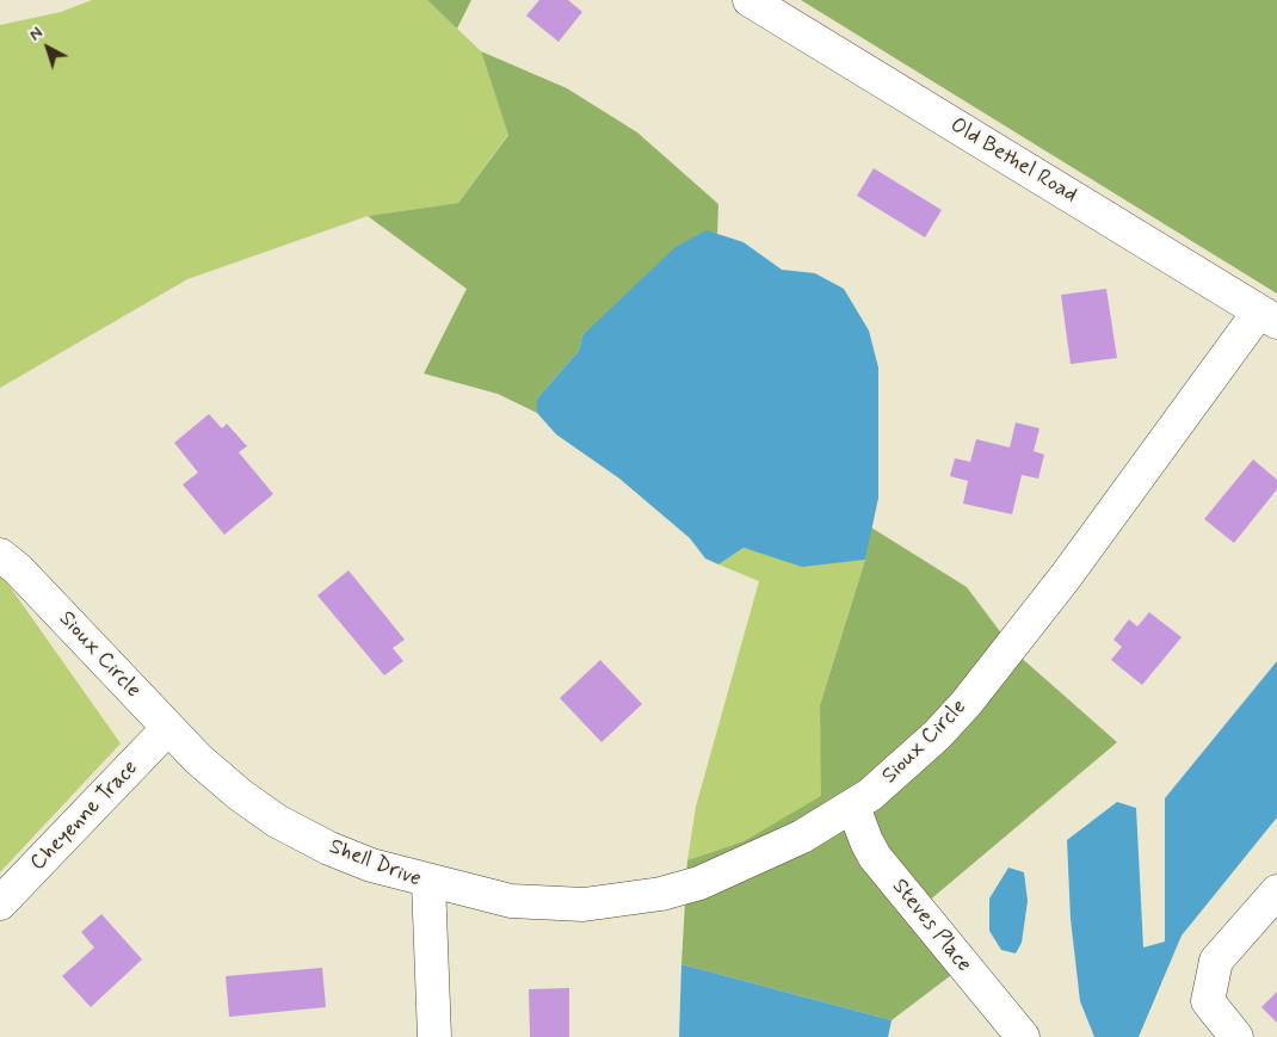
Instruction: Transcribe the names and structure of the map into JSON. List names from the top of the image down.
{
  "streets": {
    "street": [
      "Old Bethel Road",
      "Sioux Circle",
      "Cheyenne Trace",
      "Shell Drive",
      "Steves Place"
    ]
  },
  "crossings": [
    ["Old Bethel Road", "Sioux Circle"],
    ["Sioux Circle", "Cheyenne Trace"],
    ["Sioux Circle", "Shell Drive"],
    ["Sioux Circle", "Steves Place"]
  ],
  "north": "top left"
}
